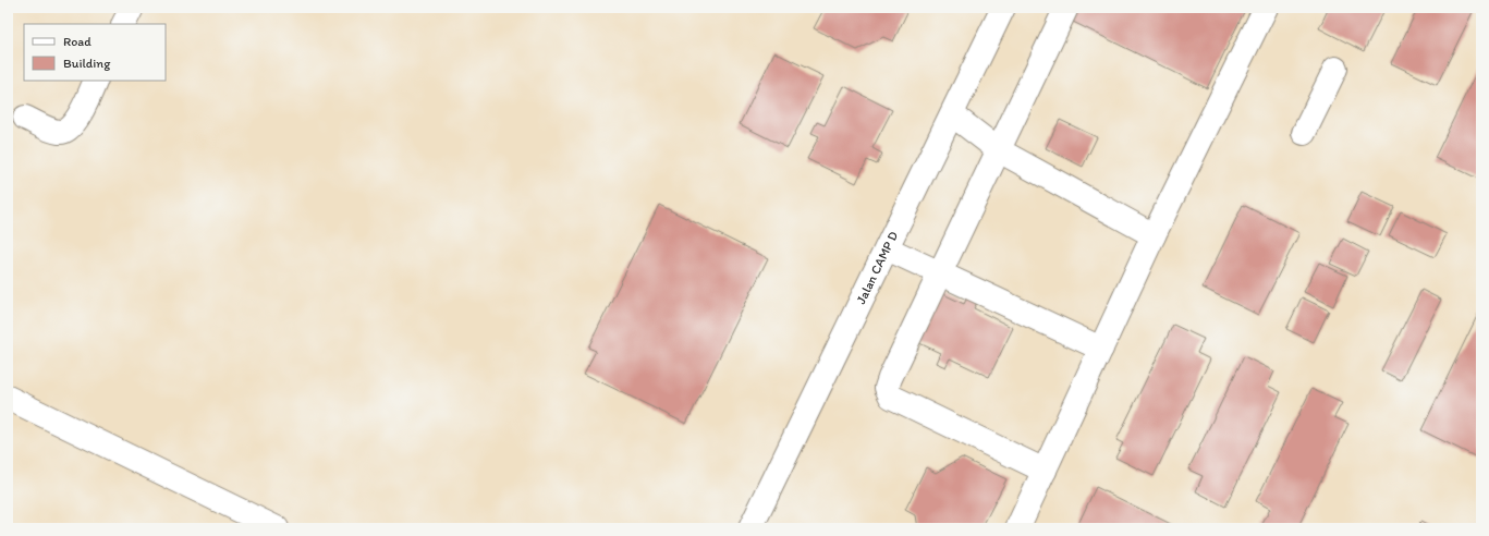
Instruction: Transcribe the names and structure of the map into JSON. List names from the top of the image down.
{
  "streets": {
    "street": ["Jalan CAMP D"]
  },
  "legend": ["Road", "Building"]
}
